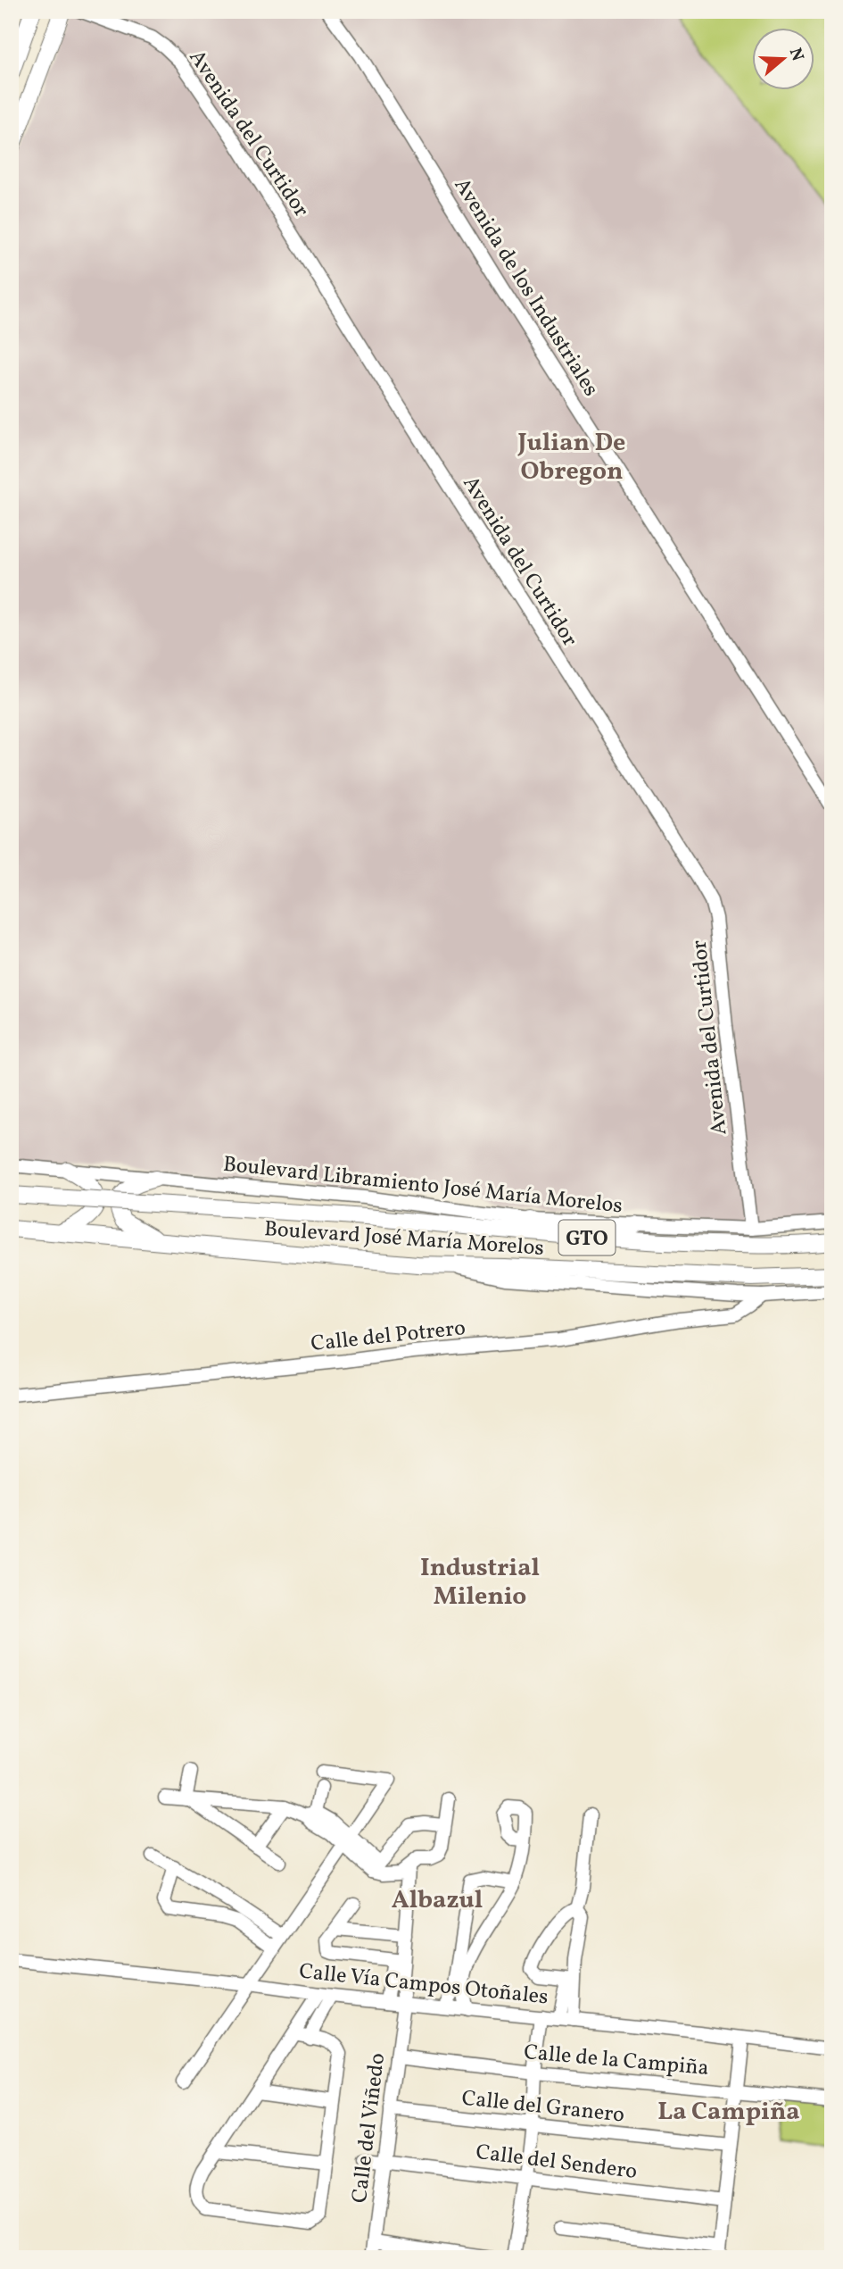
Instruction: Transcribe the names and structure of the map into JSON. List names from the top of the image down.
{
  "streets": {
    "main road": ["Boulevard José María Morelos", "GTO"],
    "street": [
      "Avenida del Curtidor",
      "Avenida de los Industriales",
      "Boulevard Libramiento José María Morelos",
      "Calle del Potrero",
      "Calle Vía Campos Otoñales",
      "Calle de la Campiña",
      "Calle del Granero",
      "Calle del Viñedo",
      "Calle del Sendero"
    ]
  },
  "crossings": [
    ["Avenida del Curtidor", "Boulevard Libramiento José María Morelos"],
    ["Calle Vía Campos Otoñales", "Calle del Viñedo"],
    ["Calle de la Campiña", "Calle del Viñedo"],
    ["Calle del Granero", "Calle del Viñedo"],
    ["Calle del Viñedo", "Calle del Sendero"]
  ],
  "districts": [
    "Julian De Obregon",
    "Industrial Milenio",
    "Albazul",
    "La Campiña"
  ],
  "north": "right"
}
